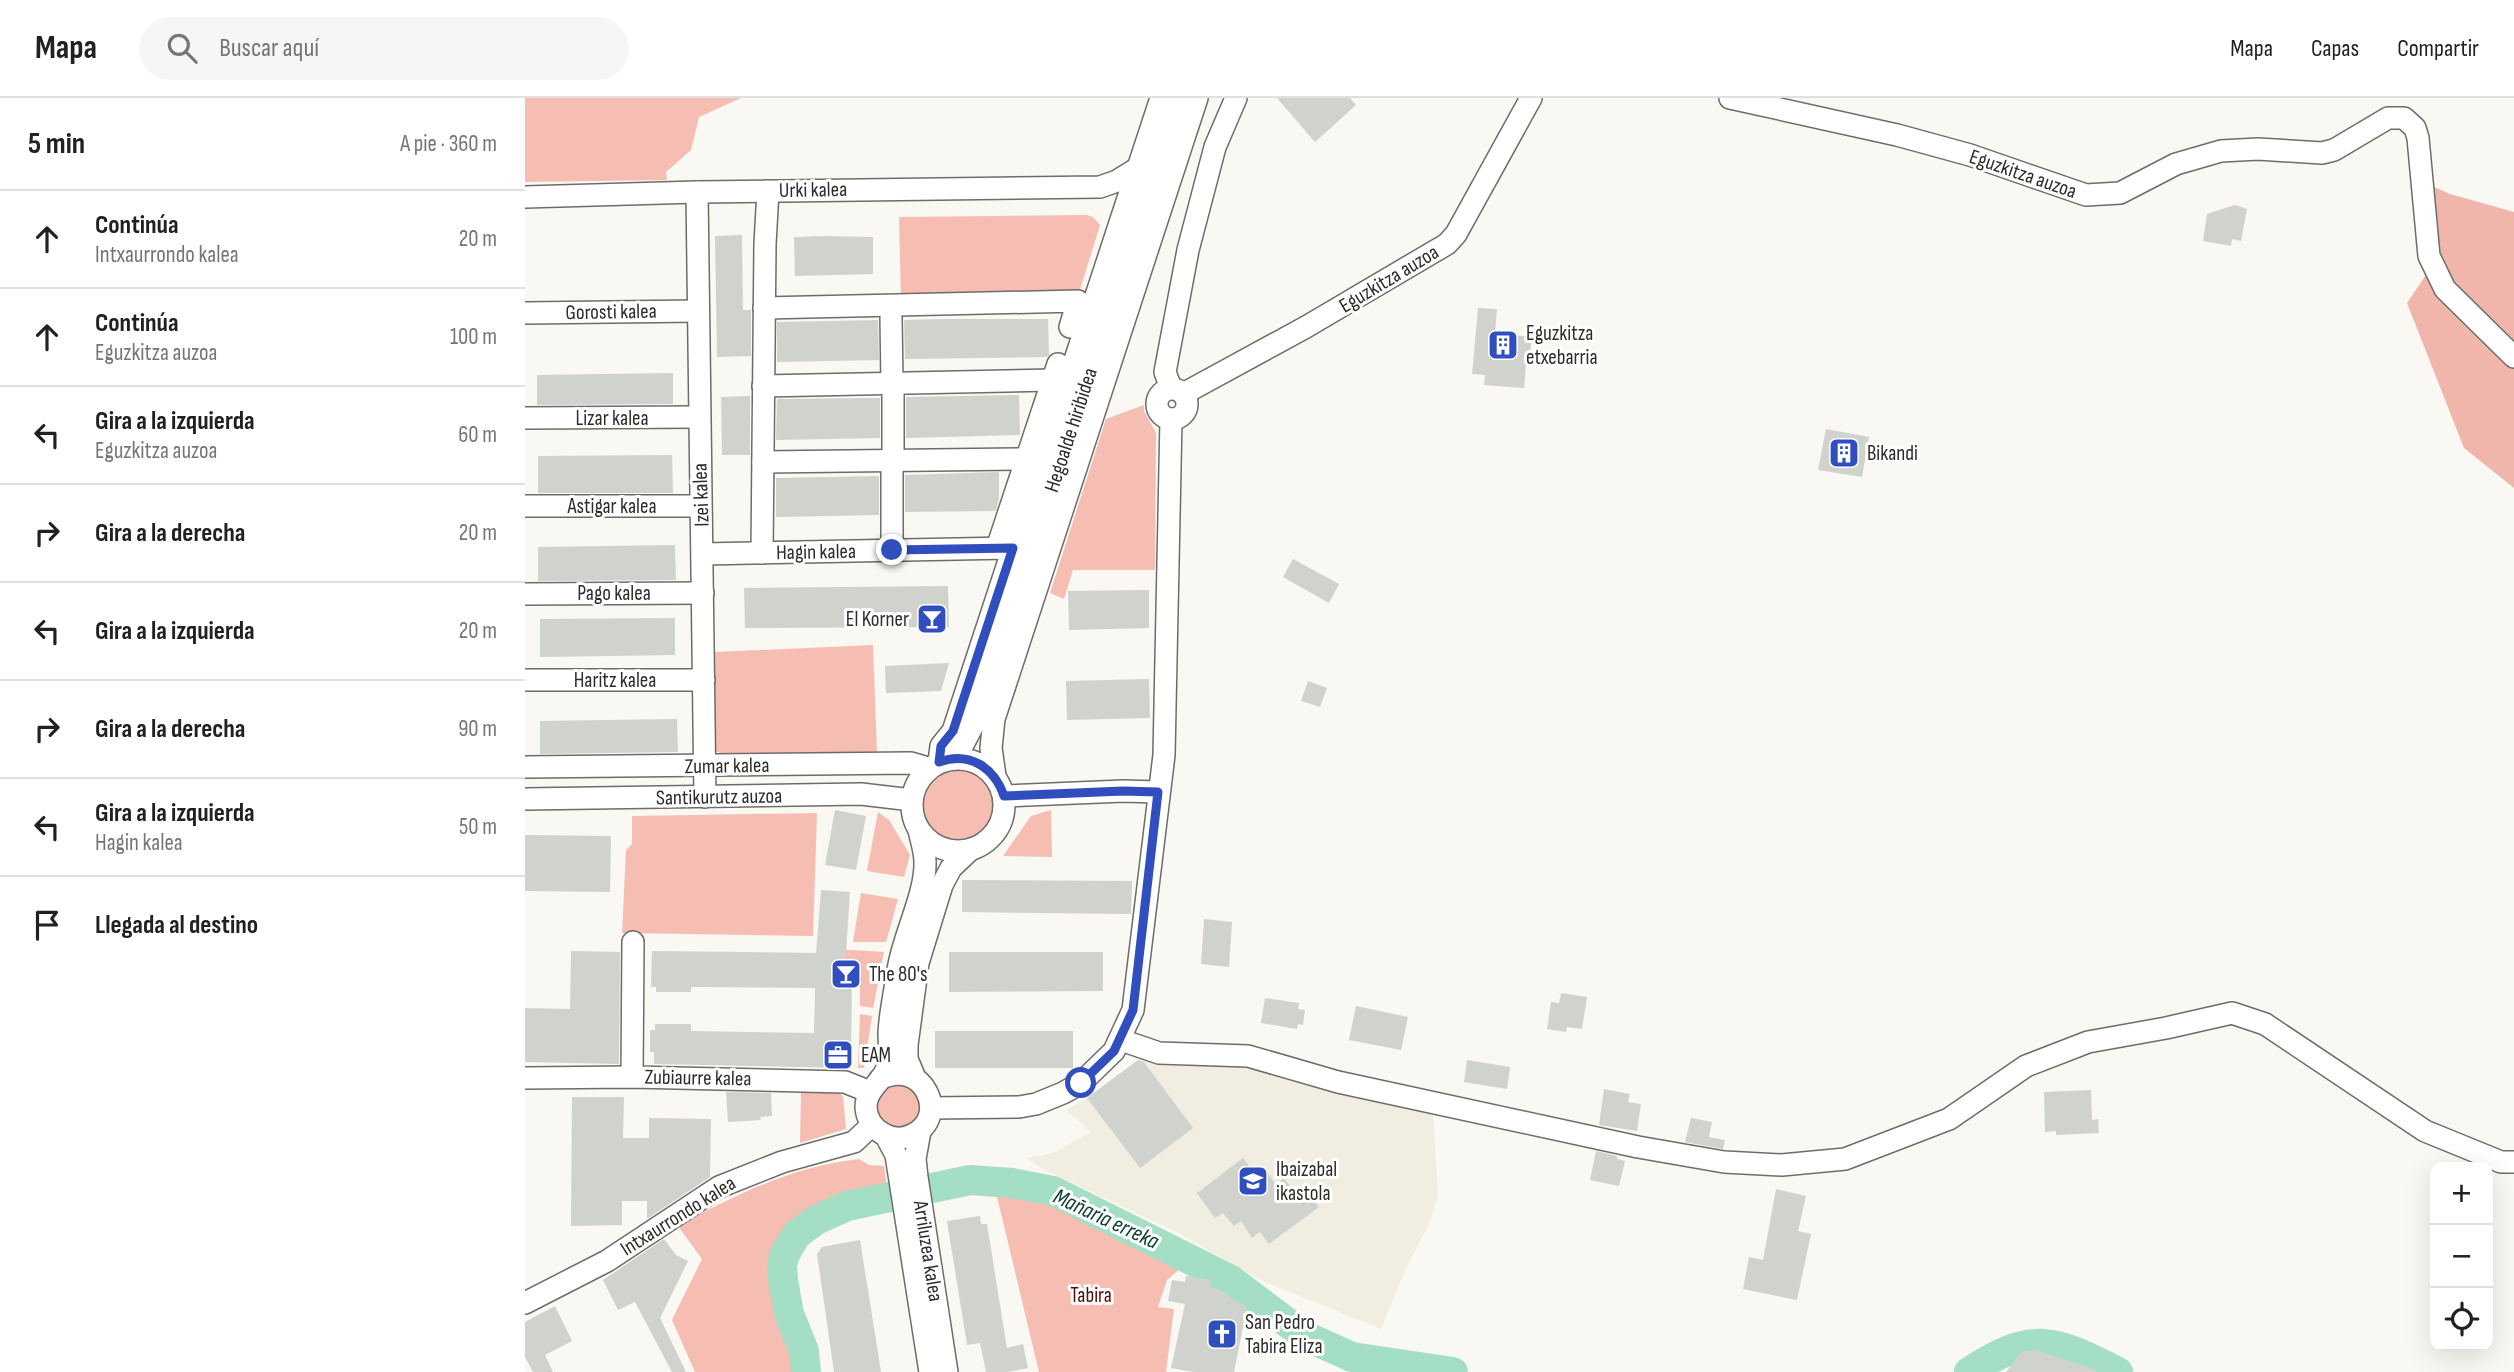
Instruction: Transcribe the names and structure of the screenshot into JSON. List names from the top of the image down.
{
  "streets": {
    "street": [
      "Eguzkitza auzoa",
      "Urki kalea",
      "Gorosti kalea",
      "Lizar kalea",
      "Hegoalde hiribidea",
      "Izei kalea",
      "Astigar kalea",
      "Hagin kalea",
      "Pago kalea",
      "Haritz kalea",
      "Zumar kalea",
      "Santikurutz auzoa",
      "Zubiaurre kalea",
      "Intxaurrondo kalea",
      "Arriluzea kalea"
    ]
  },
  "crossings": [
    ["Urki kalea", "Izei kalea"],
    ["Gorosti kalea", "Izei kalea"],
    ["Lizar kalea", "Izei kalea"],
    ["Hegoalde hiribidea", "Hagin kalea"],
    ["Hegoalde hiribidea", "Zumar kalea"],
    ["Hegoalde hiribidea", "Santikurutz auzoa"],
    ["Hegoalde hiribidea", "Arriluzea kalea"],
    ["Izei kalea", "Astigar kalea"],
    ["Izei kalea", "Hagin kalea"],
    ["Izei kalea", "Pago kalea"],
    ["Izei kalea", "Haritz kalea"],
    ["Izei kalea", "Zumar kalea"],
    ["Izei kalea", "Santikurutz auzoa"],
    ["Zumar kalea", "Santikurutz auzoa"],
    ["Zumar kalea", "Arriluzea kalea"],
    ["Santikurutz auzoa", "Arriluzea kalea"],
    ["Zubiaurre kalea", "Intxaurrondo kalea"],
    ["Zubiaurre kalea", "Arriluzea kalea"],
    ["Intxaurrondo kalea", "Arriluzea kalea"]
  ],
  "water": ["Mañaria erreka"],
  "parks": ["Tabira"],
  "places": {
    "building": ["Eguzkitza etxebarria", "Bikandi"],
    "bar": ["El Korner", "The 80's"],
    "office": ["EAM"],
    "school or university": ["Ibaizabal ikastola"],
    "church": ["San Pedro Tabira Eliza"]
  },
  "page": {
    "header": "Mapa",
    "search": "Buscar aquí",
    "nav": ["Mapa", "Capas", "Compartir"],
    "heading": ["5 min", "A pie · 360 m"],
    "list": [
      ["Continúa", "Intxaurrondo kalea", "20 m"],
      ["Continúa", "Eguzkitza auzoa", "100 m"],
      ["Gira a la izquierda", "Eguzkitza auzoa", "60 m"],
      ["Gira a la derecha", "20 m"],
      ["Gira a la izquierda", "20 m"],
      ["Gira a la derecha", "90 m"],
      ["Gira a la izquierda", "Hagin kalea", "50 m"],
      "Llegada al destino"
    ],
    "map_buttons": ["+", "−"]
  }
}
